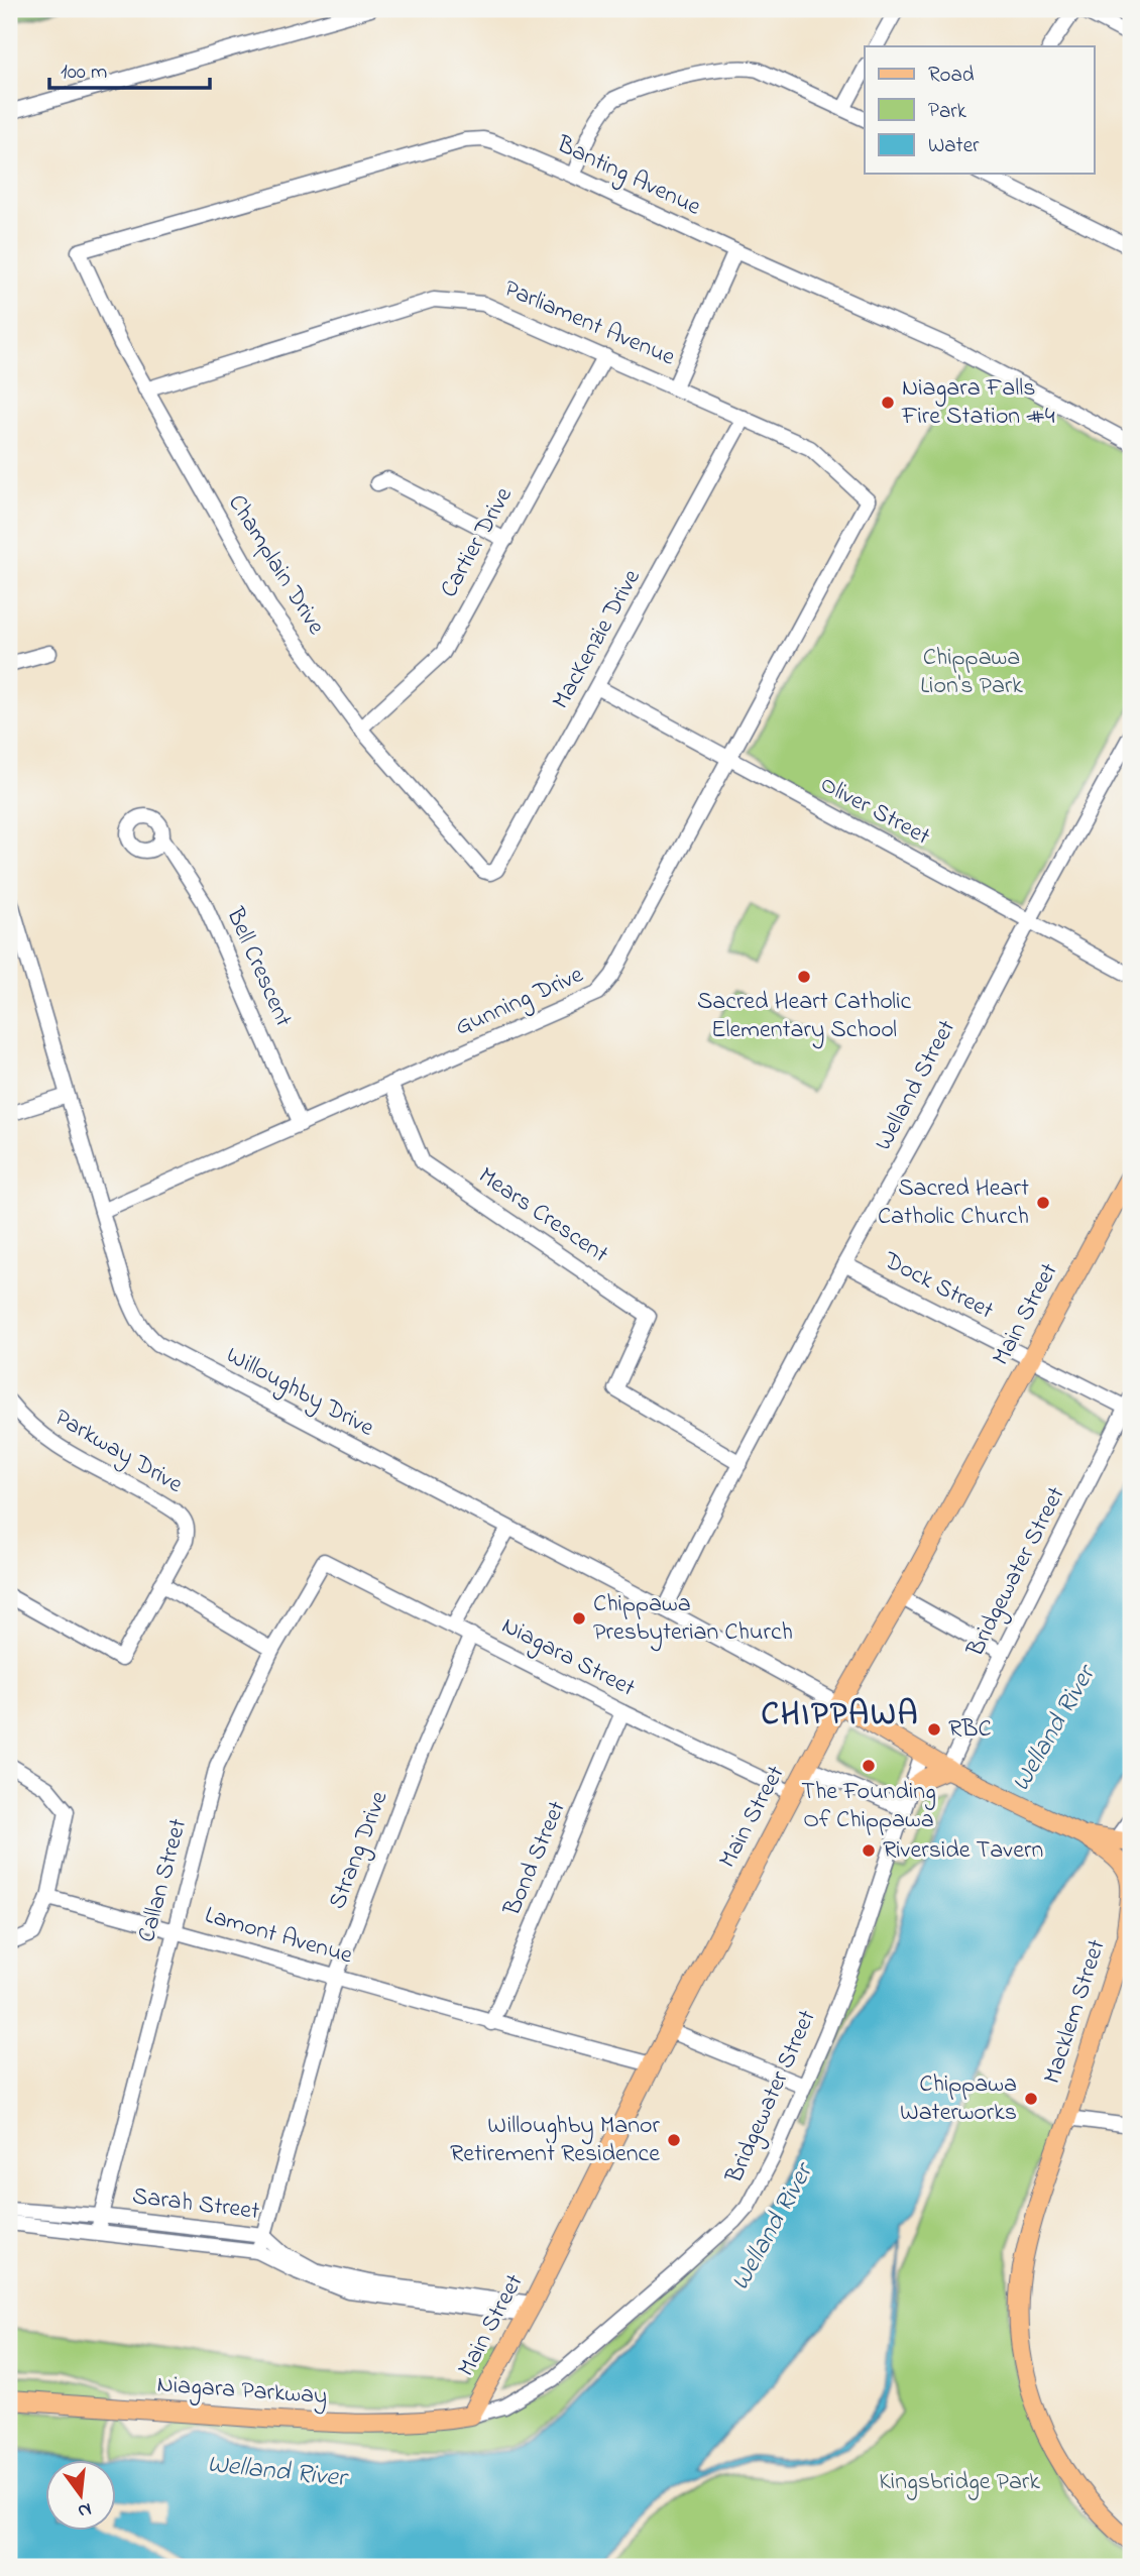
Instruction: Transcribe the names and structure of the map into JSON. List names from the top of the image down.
{
  "streets": {
    "main road": ["Main Street", "Macklem Street", "Niagara Parkway"],
    "street": [
      "Banting Avenue",
      "Parliament Avenue",
      "Cartier Drive",
      "Champlain Drive",
      "MacKenzie Drive",
      "Oliver Street",
      "Bell Crescent",
      "Gunning Drive",
      "Welland Street",
      "Mears Crescent",
      "Dock Street",
      "Willoughby Drive",
      "Parkway Drive",
      "Bridgewater Street",
      "Niagara Street",
      "Strang Drive",
      "Bond Street",
      "Callan Street",
      "Lamont Avenue",
      "Sarah Street"
    ]
  },
  "crossings": [
    ["Banting Avenue", "Champlain Drive"],
    ["Parliament Avenue", "Cartier Drive"],
    ["Parliament Avenue", "Champlain Drive"],
    ["Parliament Avenue", "MacKenzie Drive"],
    ["Parliament Avenue", "Gunning Drive"],
    ["Cartier Drive", "Champlain Drive"],
    ["Champlain Drive", "MacKenzie Drive"],
    ["MacKenzie Drive", "Oliver Street"],
    ["Oliver Street", "Gunning Drive"],
    ["Oliver Street", "Welland Street"],
    ["Bell Crescent", "Gunning Drive"],
    ["Gunning Drive", "Mears Crescent"],
    ["Gunning Drive", "Willoughby Drive"],
    ["Welland Street", "Mears Crescent"],
    ["Welland Street", "Dock Street"],
    ["Welland Street", "Willoughby Drive"],
    ["Dock Street", "Main Street"],
    ["Dock Street", "Bridgewater Street"],
    ["Main Street", "Willoughby Drive"],
    ["Main Street", "Bridgewater Street"],
    ["Main Street", "Niagara Street"],
    ["Main Street", "Lamont Avenue"],
    ["Main Street", "Sarah Street"],
    ["Main Street", "Niagara Parkway"],
    ["Bridgewater Street", "Niagara Parkway"],
    ["Niagara Street", "Strang Drive"],
    ["Niagara Street", "Bond Street"],
    ["Niagara Street", "Callan Street"],
    ["Strang Drive", "Lamont Avenue"],
    ["Strang Drive", "Sarah Street"],
    ["Bond Street", "Lamont Avenue"],
    ["Callan Street", "Lamont Avenue"],
    ["Callan Street", "Sarah Street"]
  ],
  "districts": ["CHIPPAWA"],
  "water": ["Welland River"],
  "parks": ["Chippawa Lion's Park", "Kingsbridge Park"],
  "places": [
    "Niagara Falls Fire Station #4",
    "Sacred Heart Catholic Elementary School",
    "Sacred Heart Catholic Church",
    "Chippawa Presbyterian Church",
    "RBC",
    "The Founding Of Chippawa",
    "Riverside Tavern",
    "Chippawa Waterworks",
    "Willoughby Manor Retirement Residence"
  ],
  "legend": ["Road", "Park", "Water"],
  "scale_bar": "100 m",
  "north": "bottom"
}
